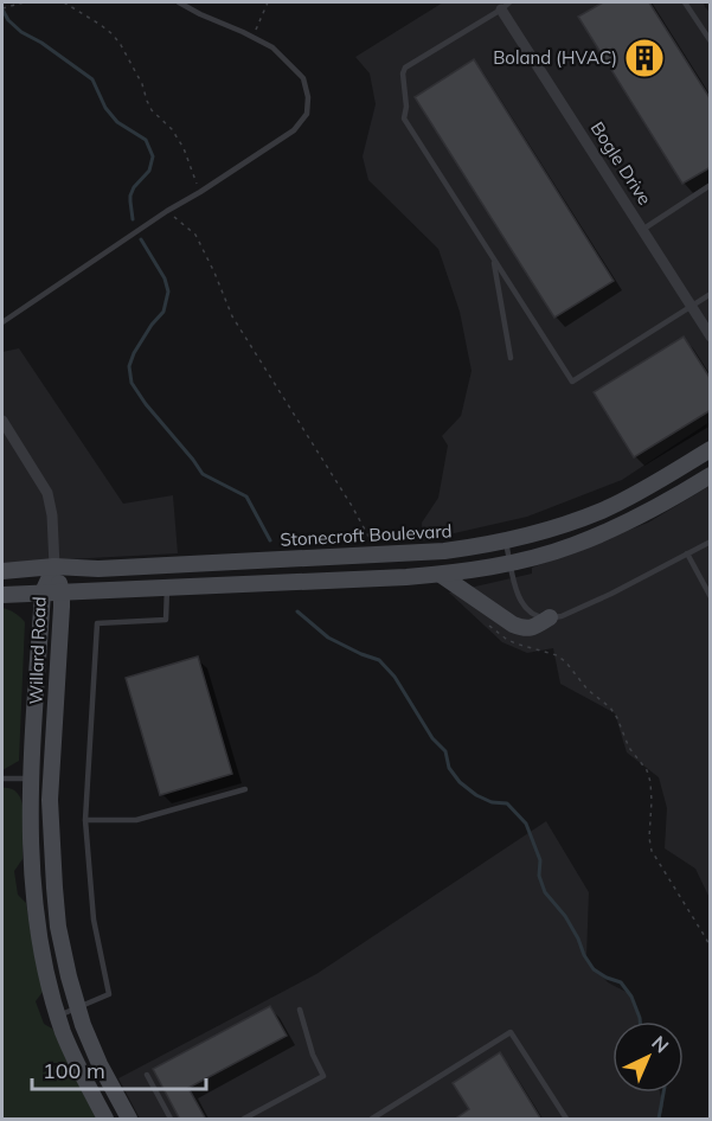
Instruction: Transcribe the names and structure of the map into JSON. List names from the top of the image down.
{
  "streets": {
    "main road": ["Stonecroft Boulevard", "Willard Road"],
    "street": ["Bogle Drive"]
  },
  "crossings": [
    ["Stonecroft Boulevard", "Willard Road"]
  ],
  "places": {
    "building": ["Boland (HVAC)"]
  },
  "scale_bar": "100 m",
  "north": "top right"
}
